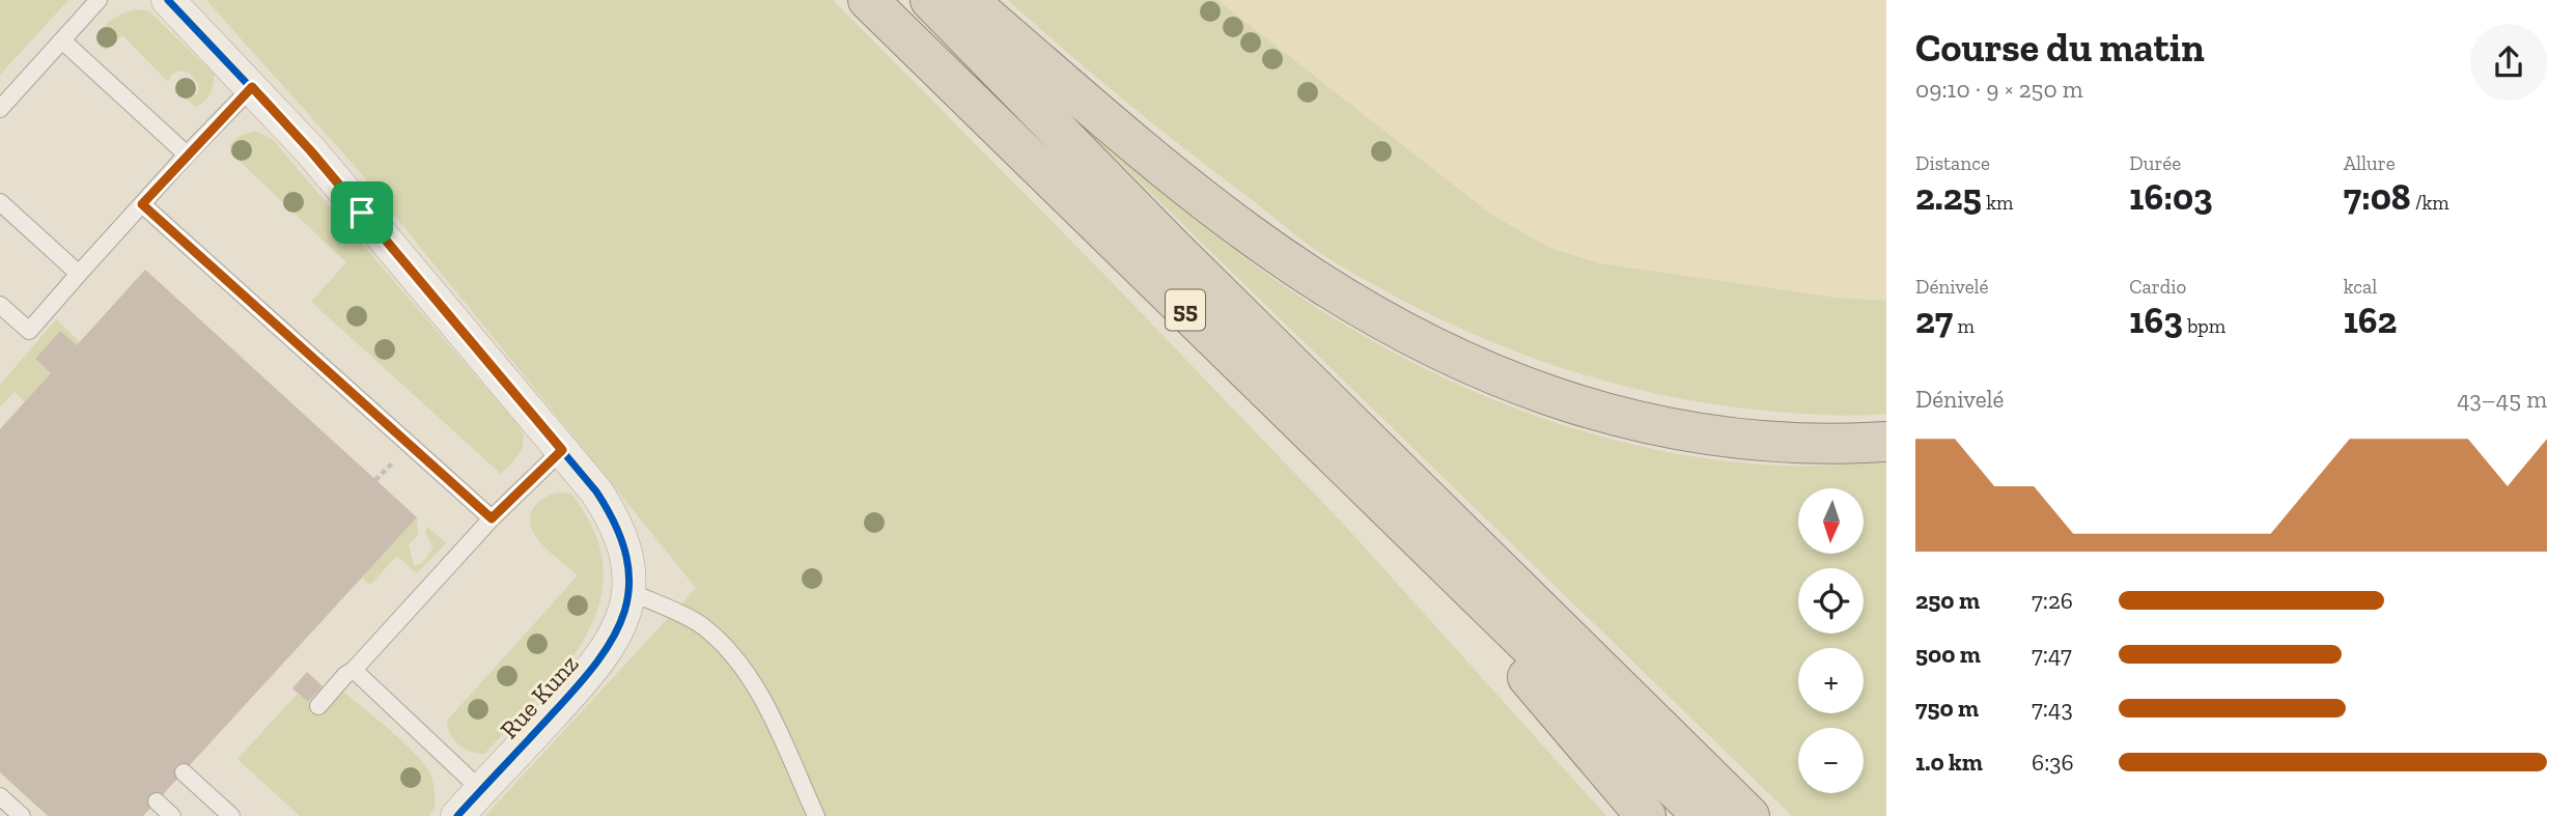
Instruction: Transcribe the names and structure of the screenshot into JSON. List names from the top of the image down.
{
  "streets": {
    "highway": ["55"],
    "street": ["Rue Kunz"]
  },
  "north": "bottom",
  "page": {
    "heading": ["Course du matin", "09:10 · 9 × 250 m"],
    "stats": [
      ["Distance", "2.25 km"],
      ["Durée", "16:03"],
      ["Allure", "7:08 /km"],
      ["Dénivelé", "27 m"],
      ["Cardio", "163 bpm"],
      ["kcal", "162"]
    ],
    "chart": ["Dénivelé", "43–45 m"],
    "map_buttons": ["+", "−"],
    "list": [
      {
        "name": "250 m",
        "note": "7:26"
      },
      {
        "name": "500 m",
        "note": "7:47"
      },
      {
        "name": "750 m",
        "note": "7:43"
      },
      {
        "name": "1.0 km",
        "note": "6:36"
      }
    ]
  }
}
